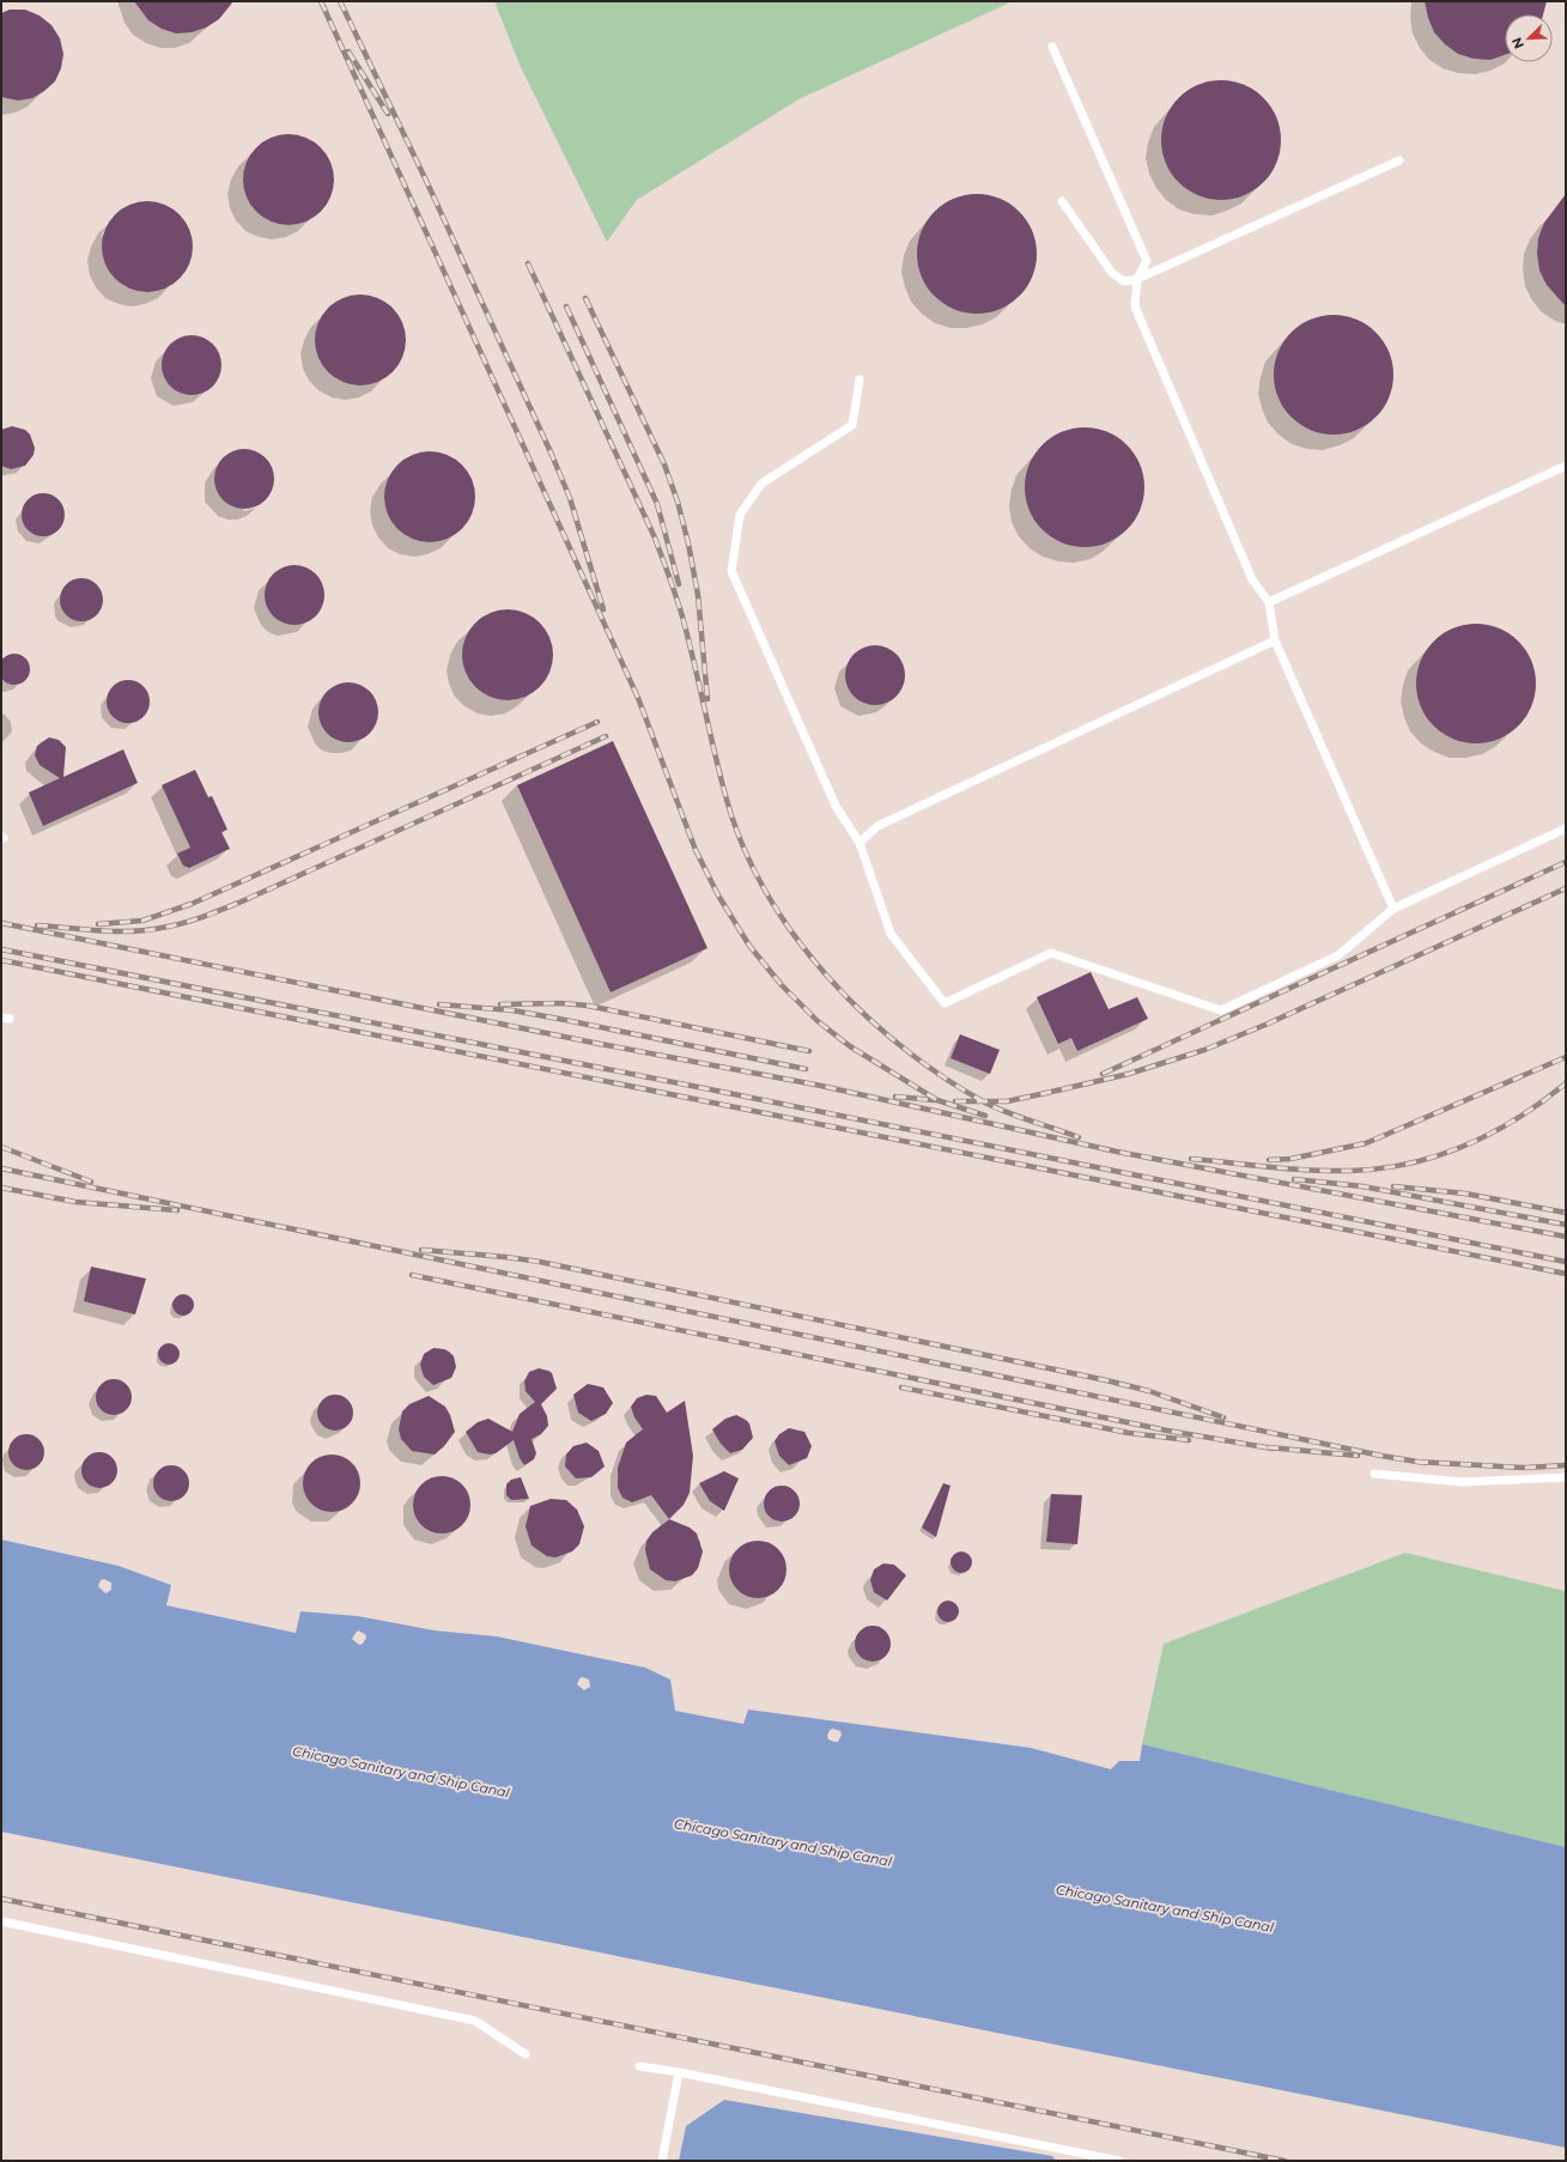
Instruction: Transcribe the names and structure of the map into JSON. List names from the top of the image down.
{
  "water": ["Chicago Sanitary and Ship Canal"],
  "north": "bottom left"
}
